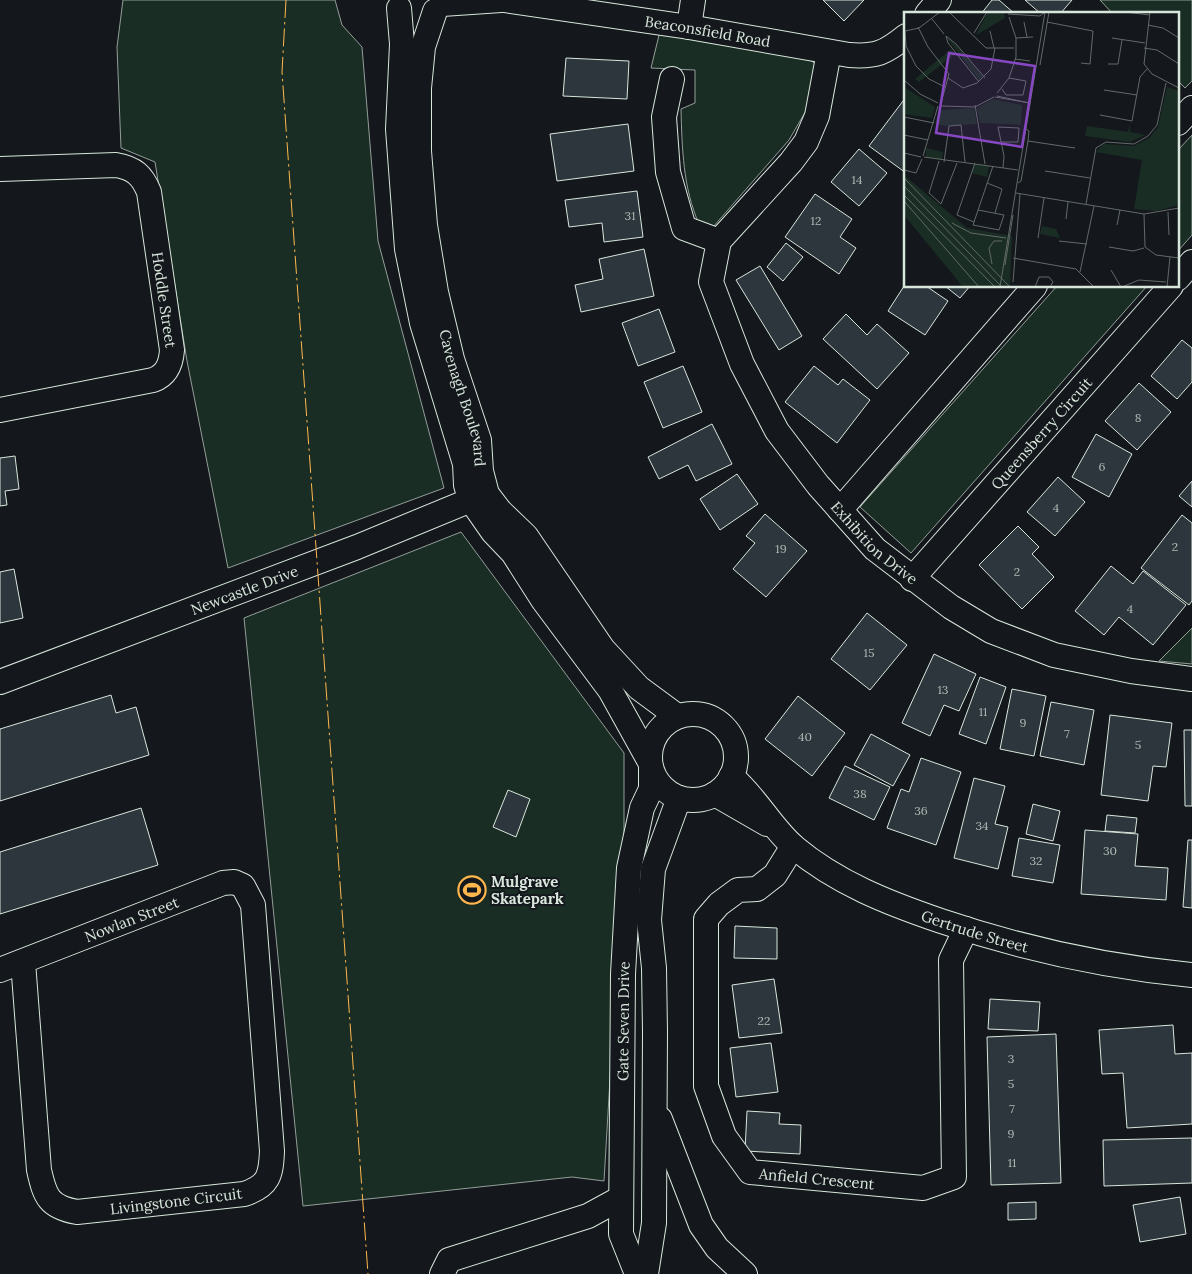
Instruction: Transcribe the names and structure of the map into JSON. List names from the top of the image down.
{
  "streets": {
    "street": [
      "Beaconsfield Road",
      "Hoddle Street",
      "Cavenagh Boulevard",
      "Queensberry Circuit",
      "Exhibition Drive",
      "Newcastle Drive",
      "Nowlan Street",
      "Gertrude Street",
      "Gate Seven Drive",
      "Anfield Crescent",
      "Livingstone Circuit"
    ]
  },
  "crossings": [
    ["Beaconsfield Road", "Cavenagh Boulevard"],
    ["Beaconsfield Road", "Exhibition Drive"],
    ["Cavenagh Boulevard", "Newcastle Drive"],
    ["Cavenagh Boulevard", "Gertrude Street"],
    ["Cavenagh Boulevard", "Gate Seven Drive"],
    ["Queensberry Circuit", "Exhibition Drive"],
    ["Nowlan Street", "Livingstone Circuit"],
    ["Gertrude Street", "Gate Seven Drive"],
    ["Gertrude Street", "Anfield Crescent"]
  ],
  "places": {
    "sports": ["Mulgrave Skatepark"]
  },
  "house_numbers": [
    "14",
    "31",
    "12",
    "8",
    "6",
    "4",
    "2",
    "19",
    "2",
    "4",
    "15",
    "13",
    "11",
    "9",
    "7",
    "40",
    "5",
    "38",
    "36",
    "34",
    "30",
    "32",
    "22",
    "3",
    "5",
    "7",
    "9",
    "11"
  ]
}
